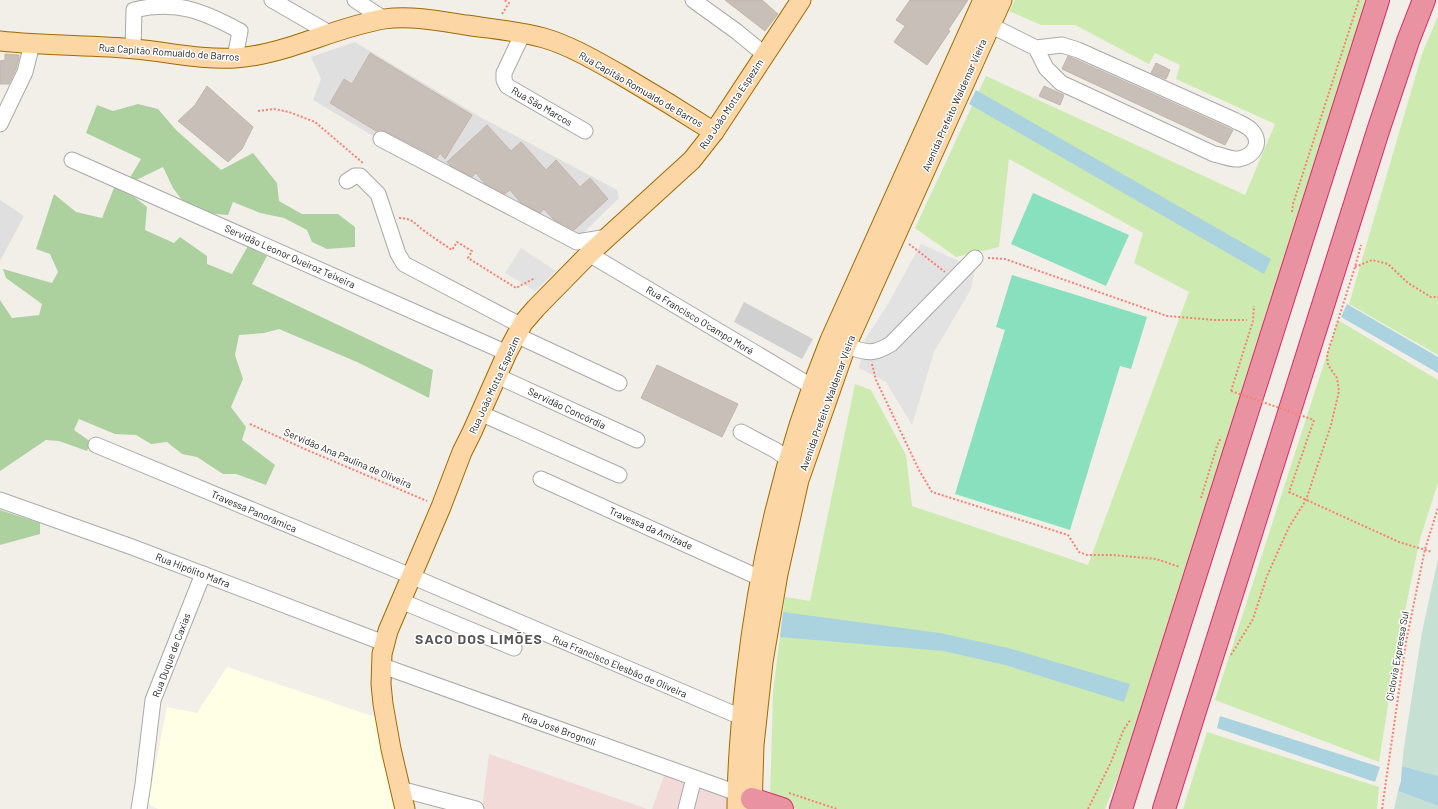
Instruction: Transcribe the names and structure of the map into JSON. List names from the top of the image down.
{
  "streets": {
    "main road": ["Rua Capitão Romualdo de Barros", "Rua João Motta Espezim", "Avenida Prefeito Waldemar Vieira"],
    "street": [
      "Rua São Marcos",
      "Servidão Leonor Queiroz Teixeira",
      "Rua Francisco O'campo Moré",
      "Servidão Concórdia",
      "Travessa Panorâmica",
      "Travessa da Amizade",
      "Rua Hipólito Mafra",
      "Rua Duque de Caxias",
      "Rua Francisco Elesbão de Oliveira",
      "Rua José Brognoli"
    ],
    "path": ["Servidão Ana Paulina de Oliveira", "Ciclovia Expressa Sul"]
  },
  "crossings": [
    ["Rua Capitão Romualdo de Barros", "Rua João Motta Espezim"],
    ["Rua Capitão Romualdo de Barros", "Rua São Marcos"],
    ["Rua João Motta Espezim", "Servidão Leonor Queiroz Teixeira"],
    ["Rua João Motta Espezim", "Rua Francisco O'campo Moré"],
    ["Rua João Motta Espezim", "Servidão Concórdia"],
    ["Rua João Motta Espezim", "Servidão Ana Paulina de Oliveira"],
    ["Rua João Motta Espezim", "Travessa Panorâmica"],
    ["Rua João Motta Espezim", "Rua Hipólito Mafra"],
    ["Rua João Motta Espezim", "Rua Francisco Elesbão de Oliveira"],
    ["Rua João Motta Espezim", "Rua José Brognoli"],
    ["Avenida Prefeito Waldemar Vieira", "Rua Francisco O'campo Moré"],
    ["Avenida Prefeito Waldemar Vieira", "Travessa da Amizade"],
    ["Avenida Prefeito Waldemar Vieira", "Rua Francisco Elesbão de Oliveira"],
    ["Avenida Prefeito Waldemar Vieira", "Rua José Brognoli"],
    ["Travessa Panorâmica", "Rua Francisco Elesbão de Oliveira"],
    ["Rua Hipólito Mafra", "Rua Duque de Caxias"]
  ],
  "districts": ["SACO DOS LIMÕES"]
}
